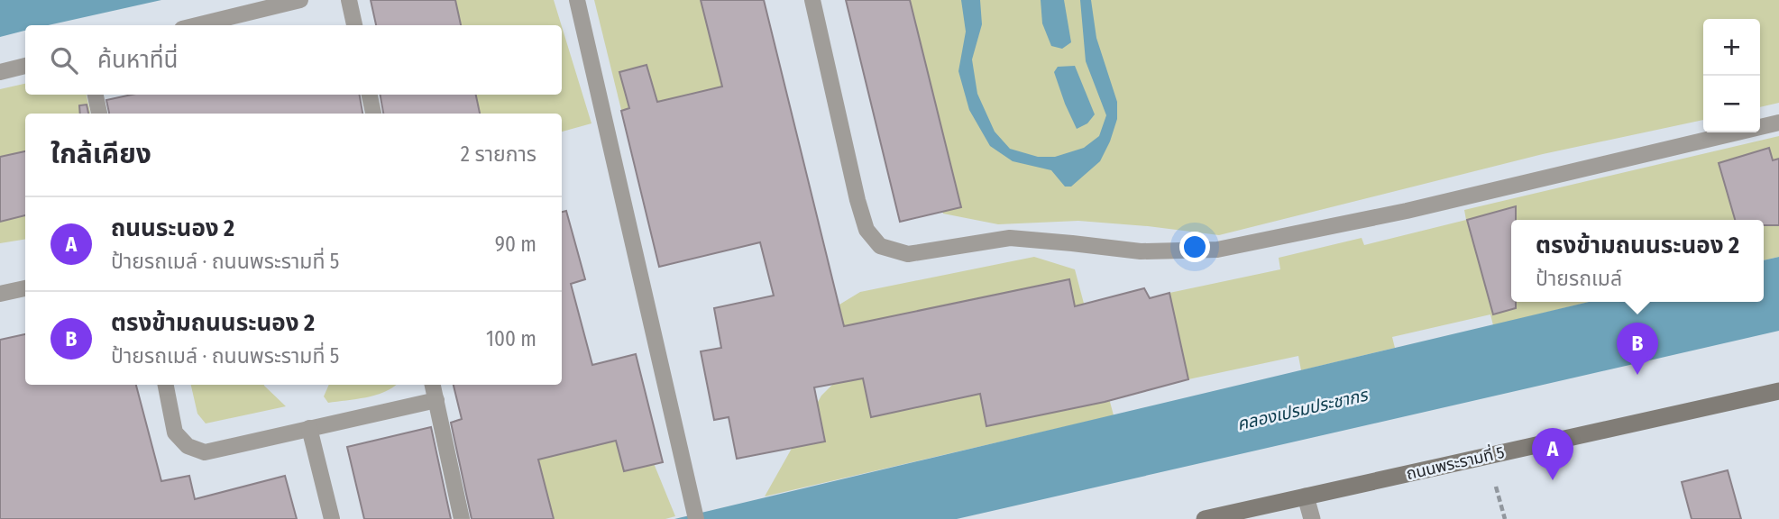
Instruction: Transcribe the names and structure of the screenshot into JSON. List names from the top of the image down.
{
  "streets": {
    "main road": ["ถนนพระรามที่ 5"]
  },
  "water": ["คลองเปรมประชากร"],
  "page": {
    "map_buttons": ["+", "−"],
    "search": "ค้นหาที่นี่",
    "heading": ["ใกล้เคียง", "2 รายการ"],
    "list": [
      {
        "mark": "A",
        "name": "ถนนระนอง 2",
        "note": "ป้ายรถเมล์ · ถนนพระรามที่ 5",
        "value": "90 m"
      },
      {
        "mark": "B",
        "name": "ตรงข้ามถนนระนอง 2",
        "note": "ป้ายรถเมล์ · ถนนพระรามที่ 5",
        "value": "100 m"
      }
    ],
    "popup": ["ตรงข้ามถนนระนอง 2", "ป้ายรถเมล์"],
    "pins": ["B", "A"]
  }
}
